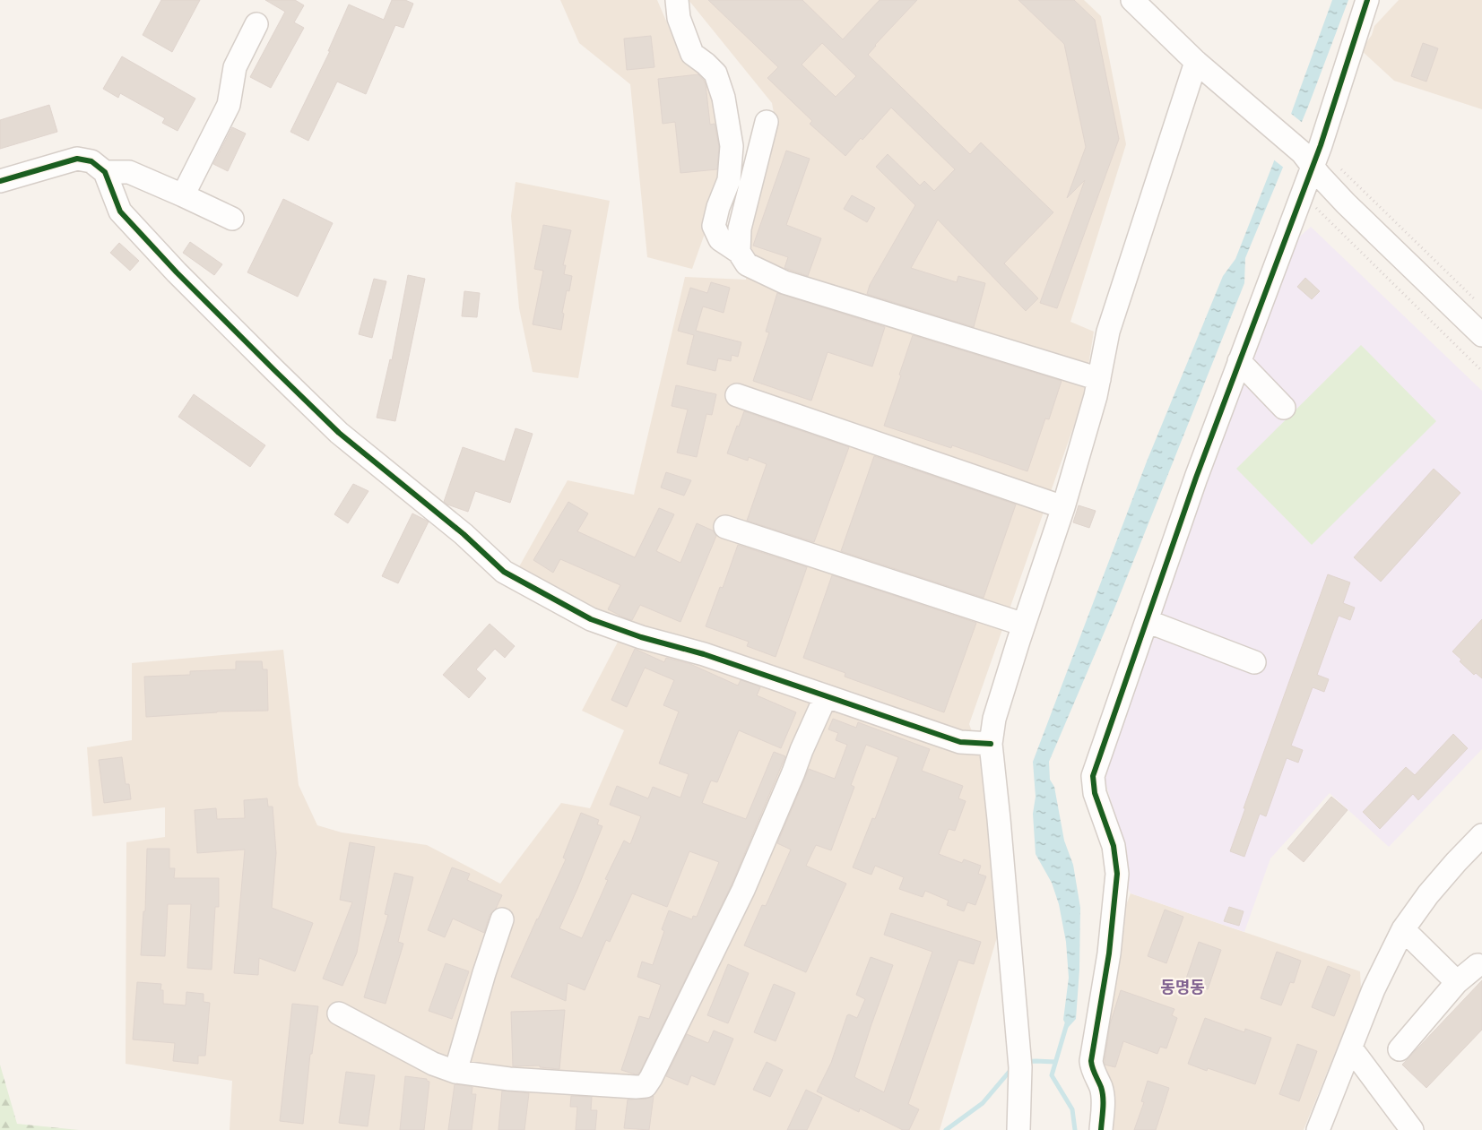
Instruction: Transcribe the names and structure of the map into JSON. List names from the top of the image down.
{
  "districts": ["동명동"]
}
